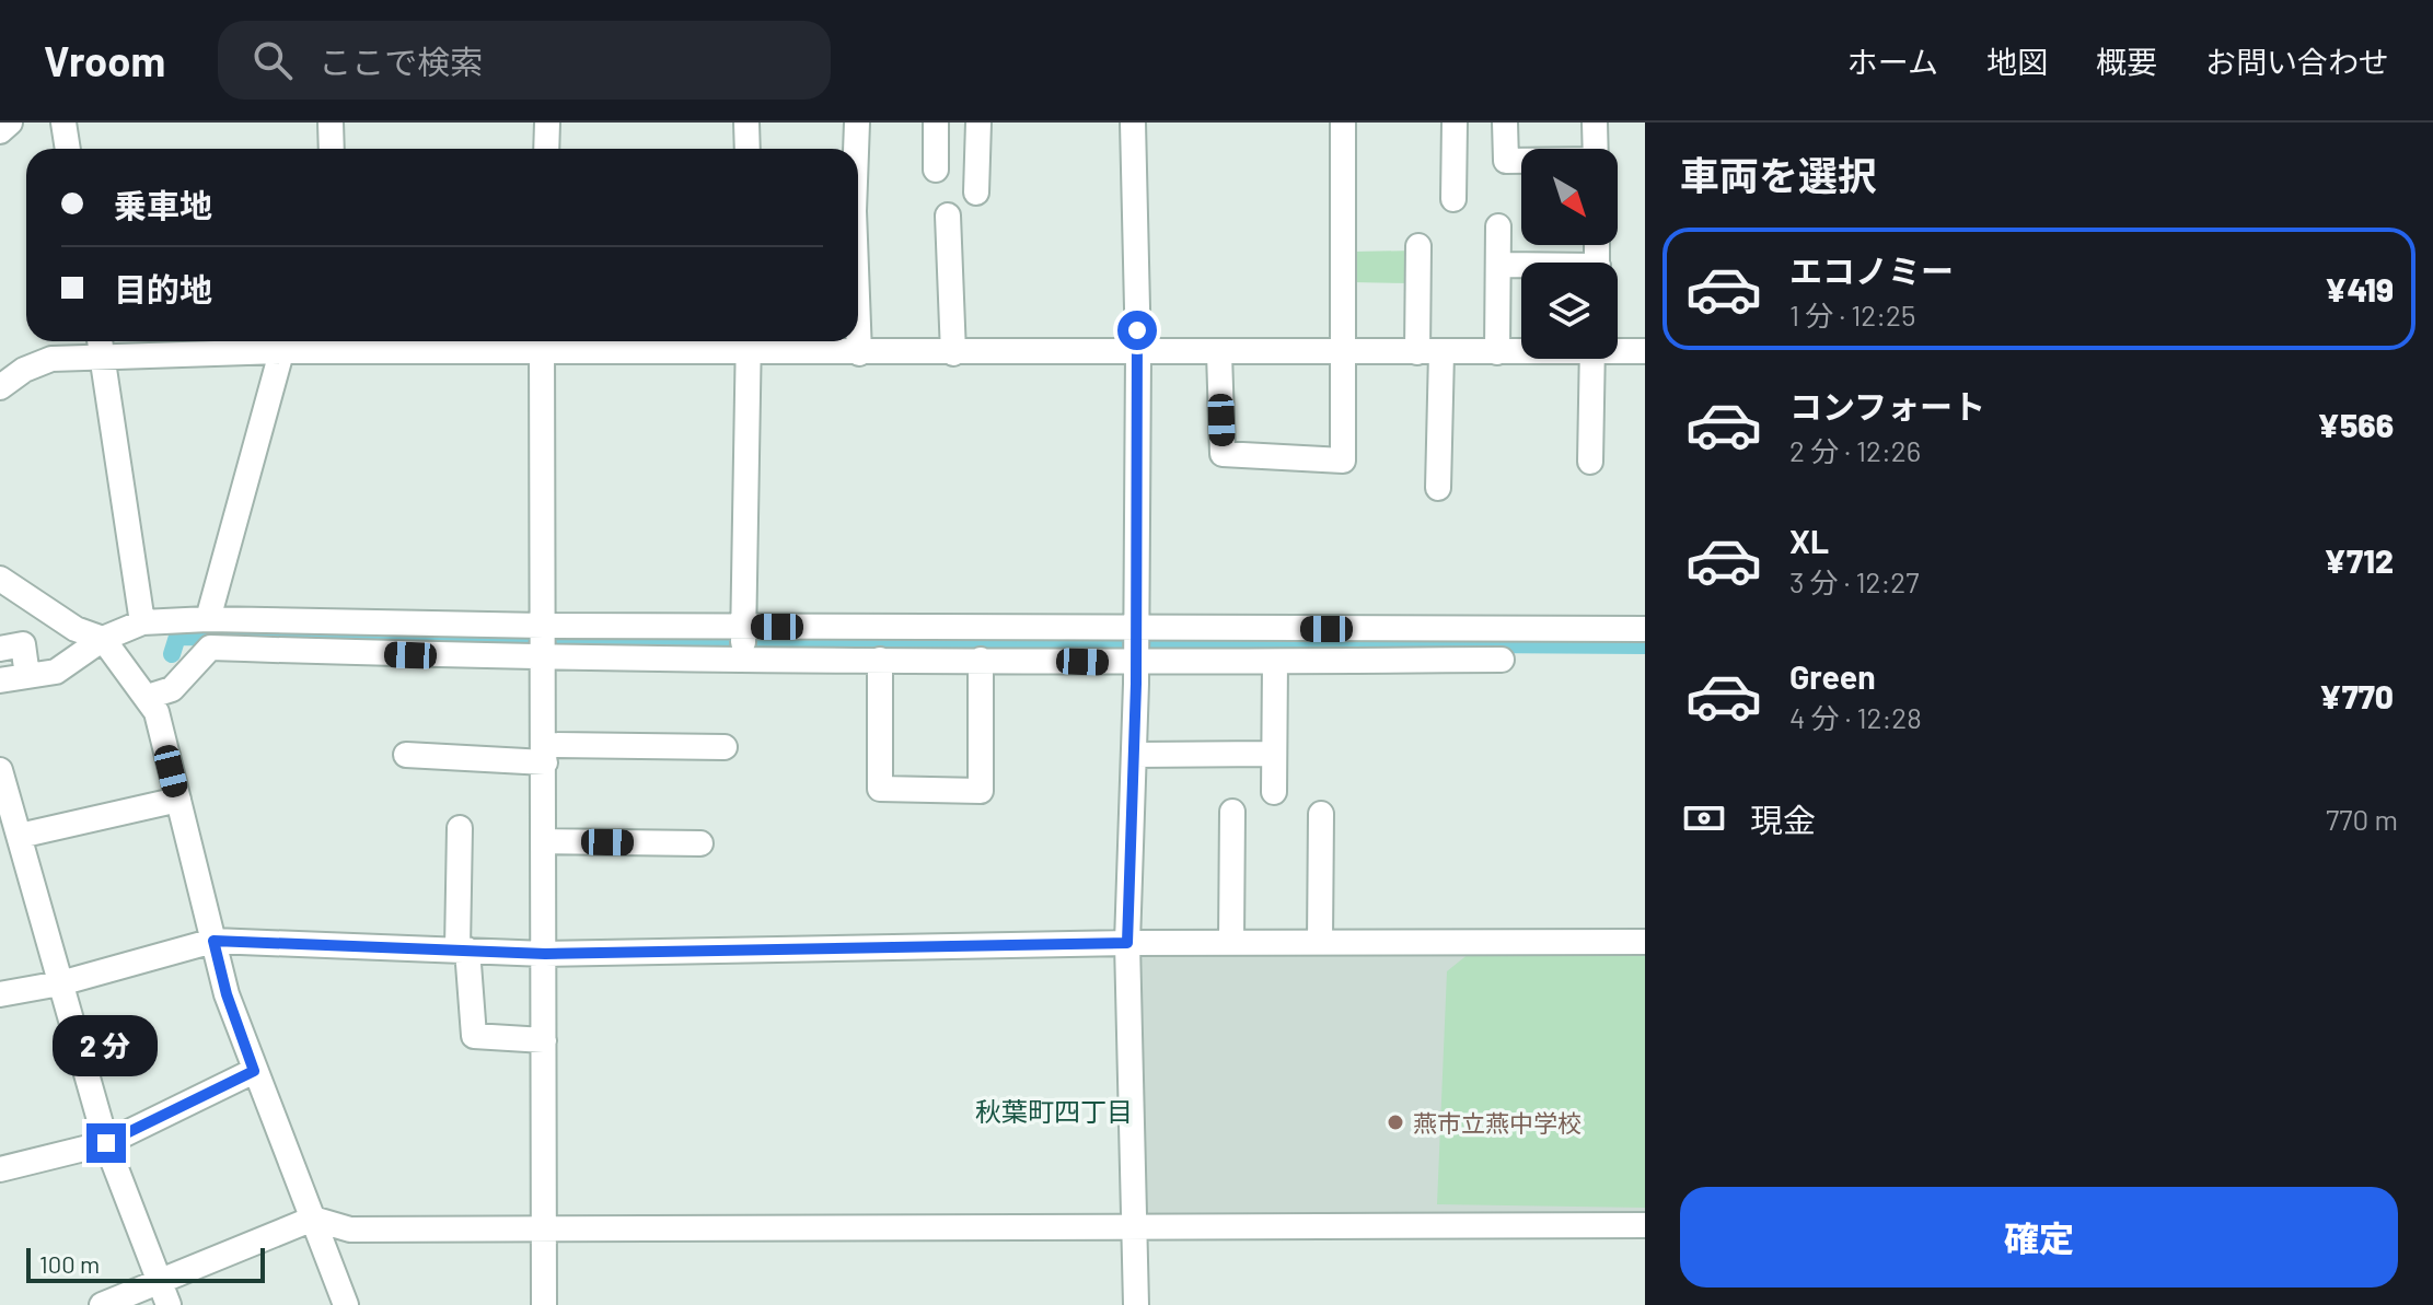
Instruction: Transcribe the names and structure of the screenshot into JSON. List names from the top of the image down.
{
  "districts": ["秋葉町四丁目"],
  "places": ["燕市立燕中学校"],
  "scale_bar": "100 m",
  "north": "bottom right",
  "page": {
    "header": "Vroom",
    "search": "ここで検索",
    "nav": [
      "ホーム",
      "地図",
      "概要",
      "お問い合わせ"
    ],
    "heading": "車両を選択",
    "banner": ["乗車地", "目的地"],
    "list": [
      {
        "name": "エコノミー",
        "note": "1 分 · 12:25",
        "value": "¥419"
      },
      {
        "name": "コンフォート",
        "note": "2 分 · 12:26",
        "value": "¥566"
      },
      {
        "name": "XL",
        "note": "3 分 · 12:27",
        "value": "¥712"
      },
      {
        "name": "Green",
        "note": "4 分 · 12:28",
        "value": "¥770"
      }
    ],
    "pay": ["現金", "770 m"],
    "bubble": "2 分",
    "buttons": "確定",
    "scale": "100 m"
  }
}
